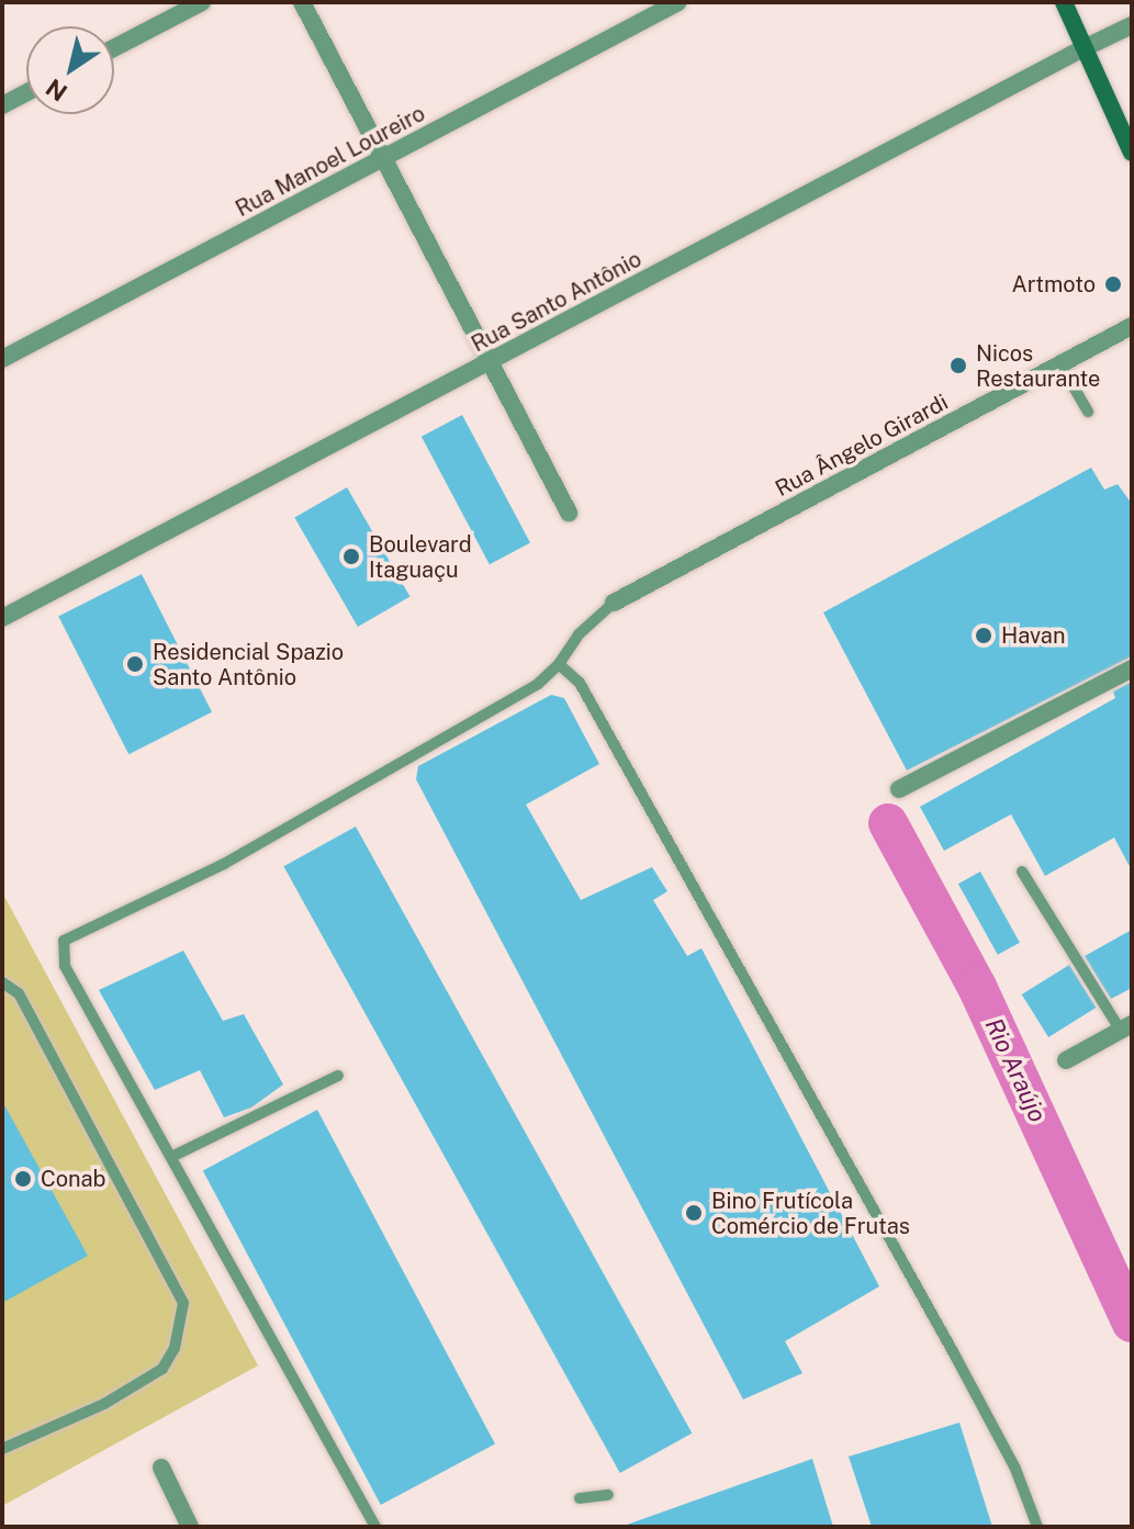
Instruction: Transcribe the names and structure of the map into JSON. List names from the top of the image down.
{
  "streets": {
    "street": ["Rua Manoel Loureiro", "Rua Santo Antônio", "Rua Ângelo Girardi"]
  },
  "water": ["Rio Araújo"],
  "places": [
    "Artmoto",
    "Nicos Restaurante",
    "Boulevard Itaguaçu",
    "Havan",
    "Residencial Spazio Santo Antônio",
    "Conab",
    "Bino Frutícola Comércio de Frutas"
  ],
  "north": "bottom left"
}
